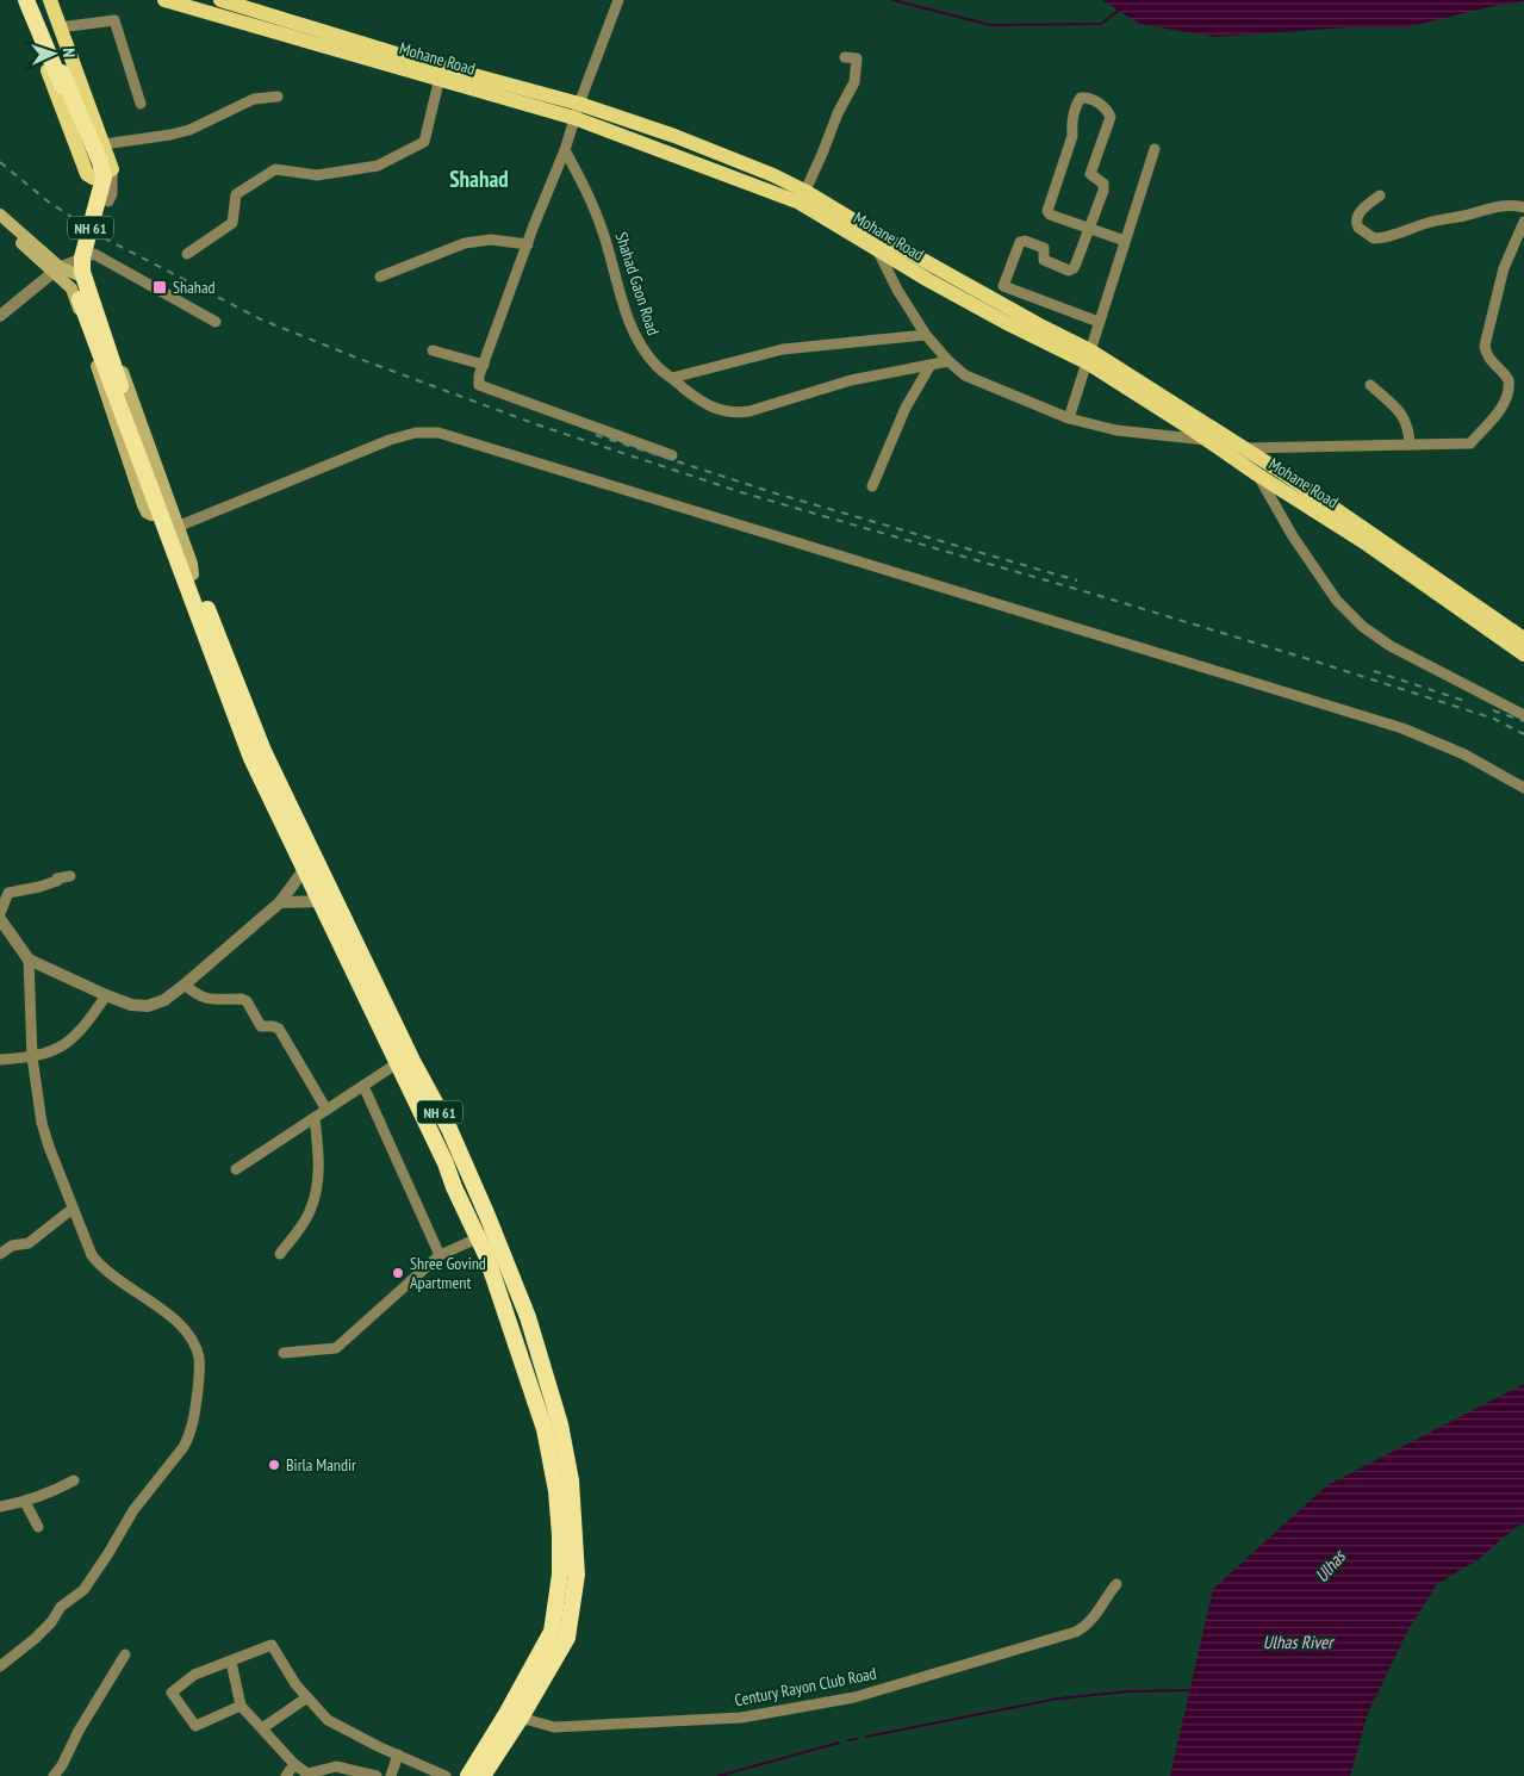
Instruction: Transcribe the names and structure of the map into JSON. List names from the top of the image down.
{
  "streets": {
    "highway": ["NH 61"],
    "main road": ["Mohane Road"],
    "street": ["Shahad Gaon Road", "Century Rayon Club Road"]
  },
  "crossings": [
    ["NH 61", "Century Rayon Club Road"]
  ],
  "districts": ["Shahad"],
  "water": ["Ulhas", "Ulhas River"],
  "places": {
    "transit": ["Shahad"],
    "other": ["Shree Govind Apartment", "Birla Mandir"]
  },
  "north": "right"
}
